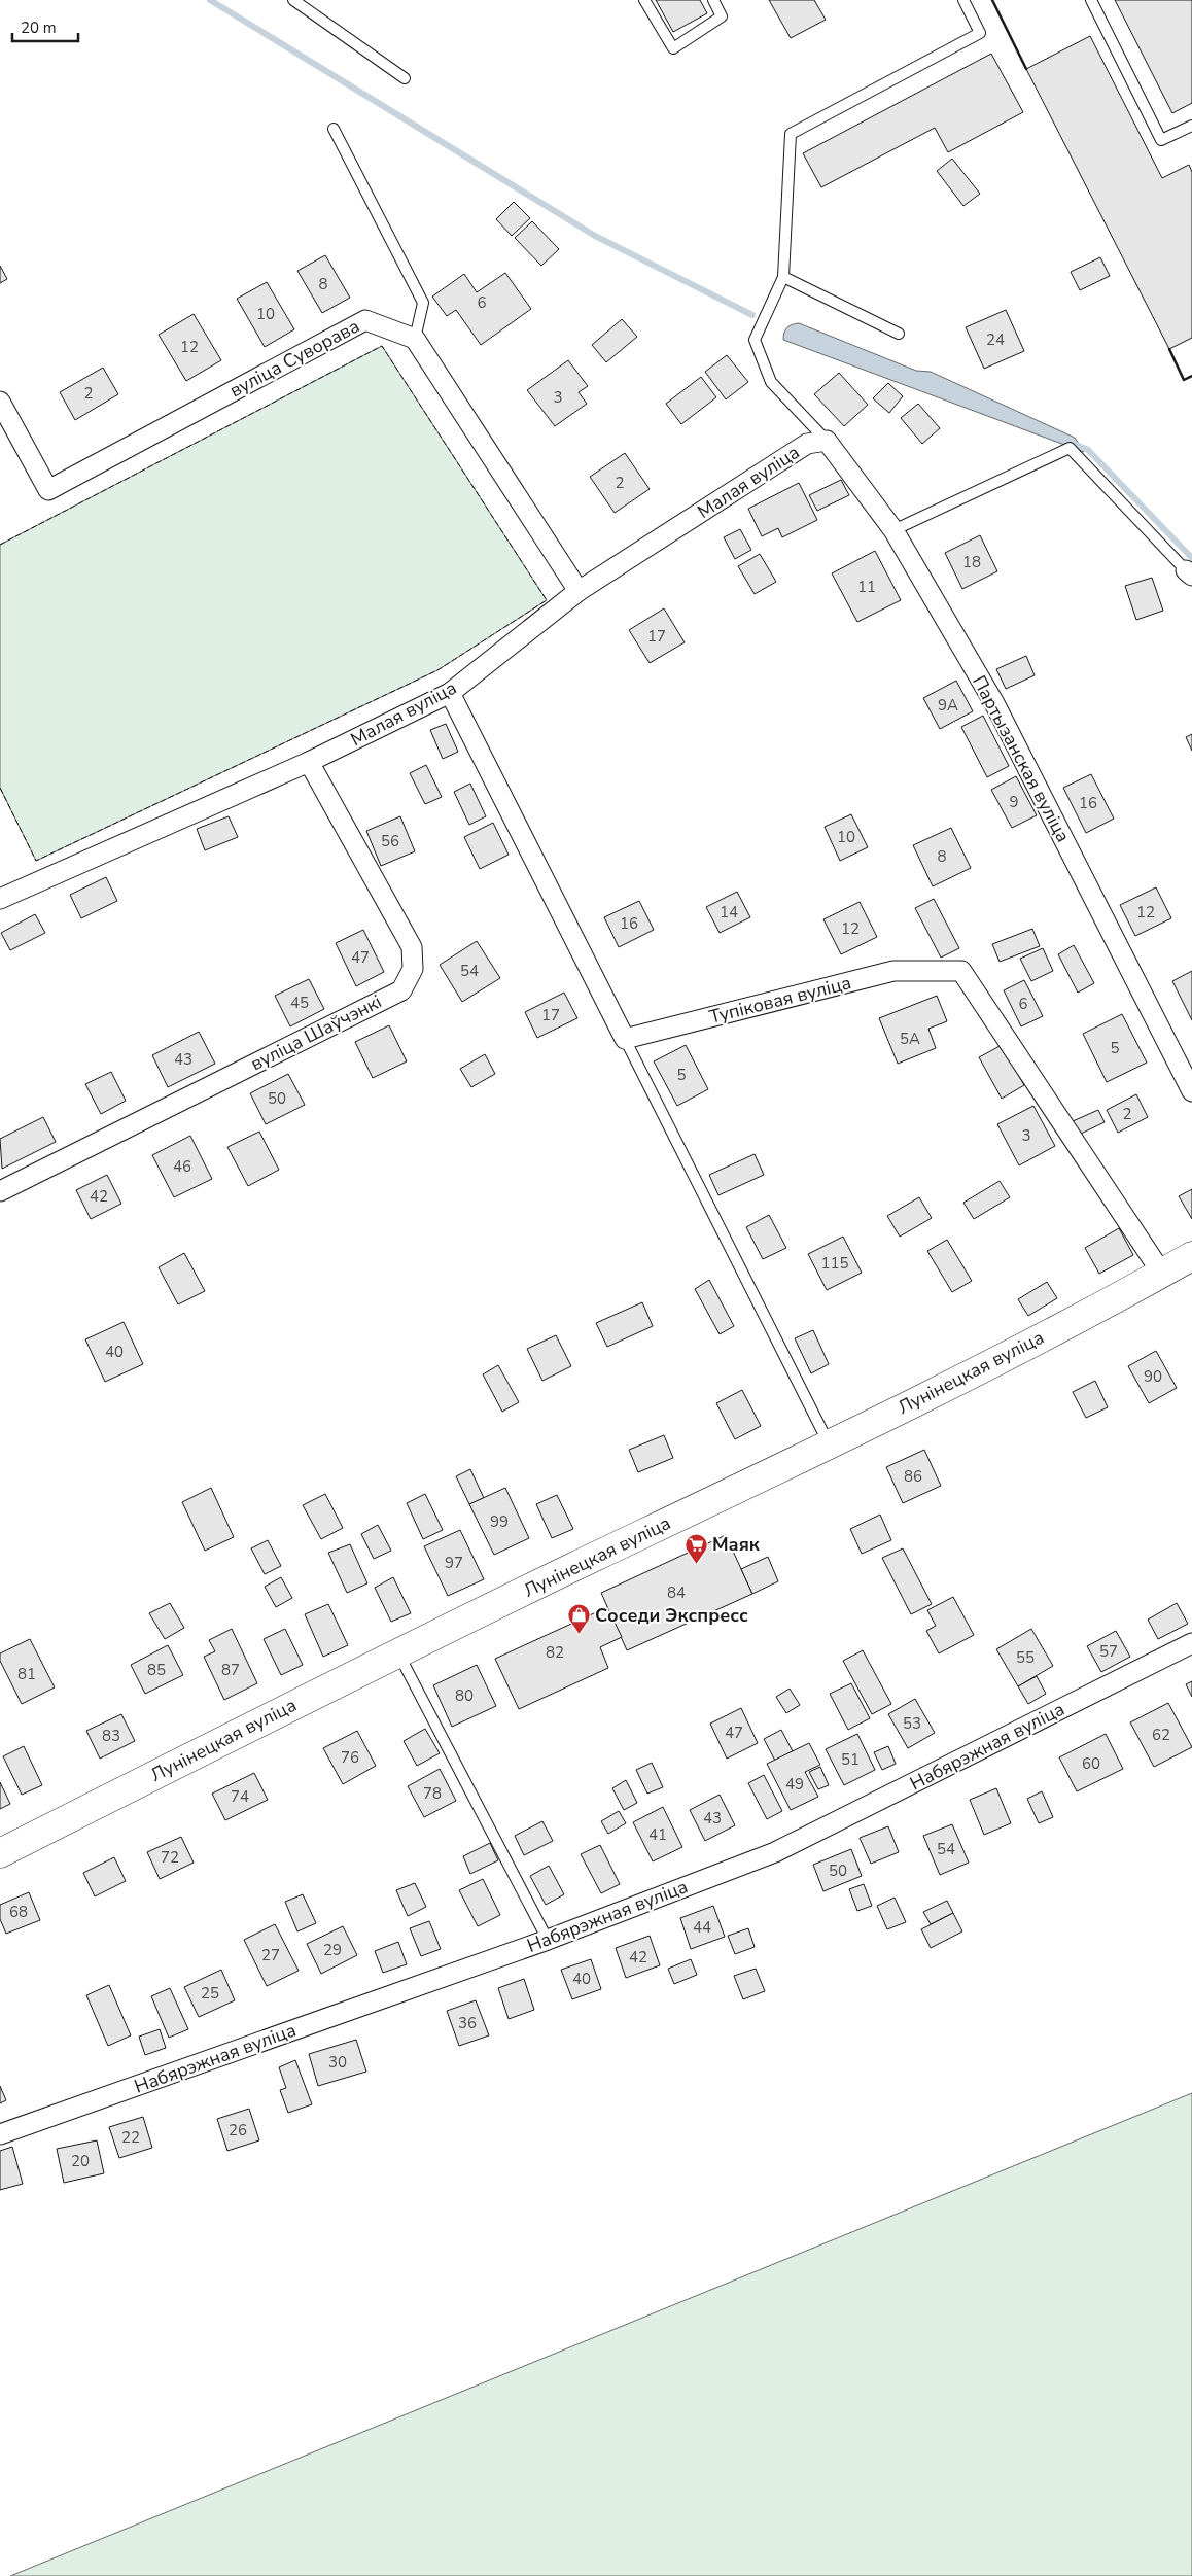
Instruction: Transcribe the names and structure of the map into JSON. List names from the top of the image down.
{
  "streets": {
    "main road": ["Лунінецкая вуліца"],
    "street": [
      "вуліца Суворава",
      "Малая вуліца",
      "Партызанская вуліца",
      "Тупіковая вуліца",
      "вуліца Шаўчэнкі",
      "Набярэжная вуліца"
    ]
  },
  "crossings": [
    ["Малая вуліца", "Партызанская вуліца"],
    ["Малая вуліца", "вуліца Шаўчэнкі"],
    ["Тупіковая вуліца", "Лунінецкая вуліца"]
  ],
  "places": {
    "supermarket": ["Маяк"],
    "shop": ["Соседи Экспресс"]
  },
  "house_numbers": [
    "8",
    "6",
    "10",
    "24",
    "12",
    "2",
    "3",
    "2",
    "18",
    "11",
    "17",
    "9А",
    "9",
    "16",
    "10",
    "56",
    "8",
    "14",
    "12",
    "16",
    "12",
    "47",
    "54",
    "45",
    "6",
    "17",
    "5А",
    "5",
    "43",
    "5",
    "50",
    "2",
    "3",
    "46",
    "42",
    "115",
    "40",
    "90",
    "86",
    "99",
    "97",
    "84",
    "57",
    "82",
    "55",
    "85",
    "87",
    "81",
    "80",
    "53",
    "47",
    "62",
    "83",
    "76",
    "51",
    "60",
    "49",
    "78",
    "74",
    "43",
    "41",
    "54",
    "72",
    "50",
    "68",
    "44",
    "29",
    "27",
    "42",
    "40",
    "25",
    "36",
    "30",
    "26",
    "22",
    "20"
  ],
  "scale_bar": "20 m"
}
